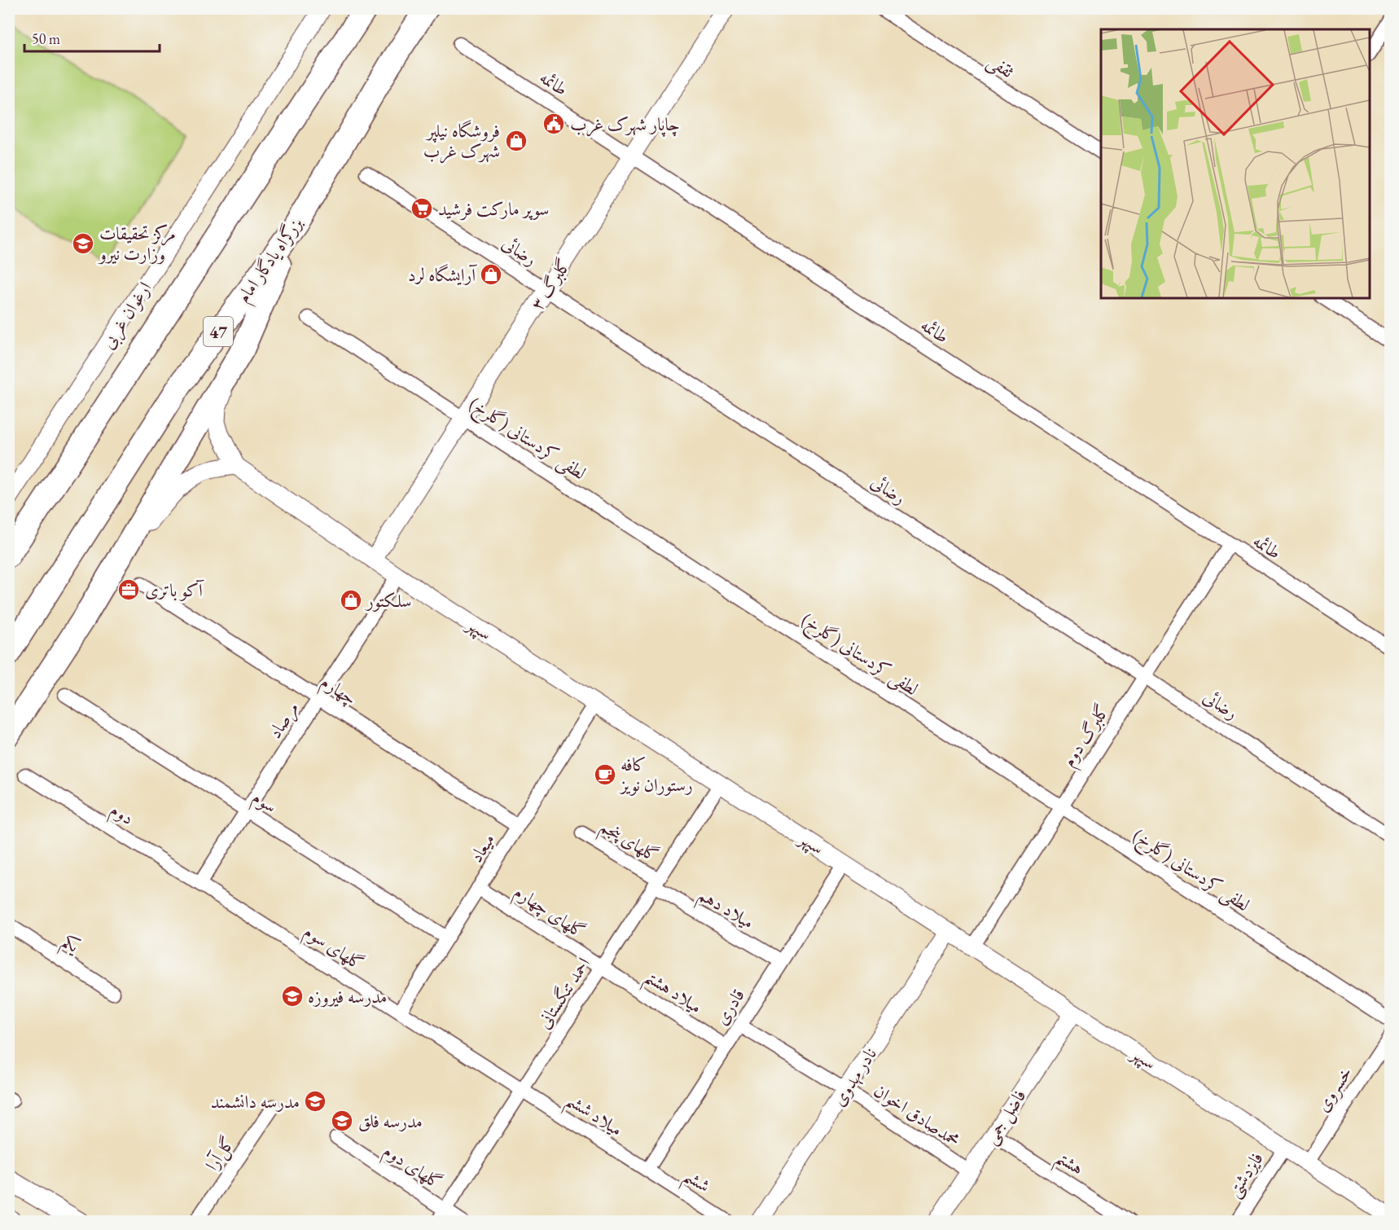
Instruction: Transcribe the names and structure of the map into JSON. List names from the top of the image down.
{
  "streets": {
    "highway": ["بزرگراه یادگار امام", "47"],
    "street": [
      "ثقفی",
      "طائمه",
      "رضائی",
      "گلبرگ ۳",
      "ارغوان غربی",
      "لطفی کردستانی (گلرخ)",
      "سپهر",
      "چهارم",
      "مرصاد",
      "گلبرگ دوم",
      "سوم",
      "دوم",
      "گلهای پنجم",
      "میعاد",
      "میلاد دهم",
      "گلهای چهارم",
      "یکم",
      "گلهای سوم",
      "میلاد هشتم",
      "احمد تنگستانی",
      "قادری",
      "نادر مهدوی",
      "خسروی",
      "میلاد ششم",
      "محمدصادق اخوان",
      "فاضل جمی",
      "گل‌آرا",
      "هشتم",
      "گلهای دوم",
      "فایزدشتی",
      "ششم"
    ]
  },
  "crossings": [
    ["طائمه", "گلبرگ ۳"],
    ["طائمه", "گلبرگ دوم"],
    ["رضائی", "گلبرگ ۳"],
    ["رضائی", "گلبرگ دوم"],
    ["گلبرگ ۳", "لطفی کردستانی (گلرخ)"],
    ["گلبرگ ۳", "سپهر"],
    ["لطفی کردستانی (گلرخ)", "گلبرگ دوم"],
    ["سپهر", "مرصاد"],
    ["سپهر", "گلبرگ دوم"],
    ["سپهر", "میعاد"],
    ["سپهر", "احمد تنگستانی"],
    ["سپهر", "قادری"],
    ["سپهر", "نادر مهدوی"],
    ["سپهر", "خسروی"],
    ["سپهر", "فاضل جمی"],
    ["سپهر", "فایزدشتی"],
    ["چهارم", "مرصاد"],
    ["چهارم", "میعاد"],
    ["مرصاد", "سوم"],
    ["مرصاد", "دوم"],
    ["مرصاد", "گلهای سوم"],
    ["سوم", "میعاد"],
    ["دوم", "گلهای سوم"],
    ["گلهای پنجم", "میلاد دهم"],
    ["گلهای پنجم", "احمد تنگستانی"],
    ["میعاد", "گلهای چهارم"],
    ["میعاد", "گلهای سوم"],
    ["میلاد دهم", "احمد تنگستانی"],
    ["میلاد دهم", "قادری"],
    ["گلهای چهارم", "میلاد هشتم"],
    ["گلهای چهارم", "احمد تنگستانی"],
    ["گلهای سوم", "احمد تنگستانی"],
    ["گلهای سوم", "میلاد ششم"],
    ["میلاد هشتم", "احمد تنگستانی"],
    ["میلاد هشتم", "قادری"],
    ["احمد تنگستانی", "میلاد ششم"],
    ["احمد تنگستانی", "گلهای دوم"],
    ["قادری", "میلاد ششم"],
    ["قادری", "ششم"],
    ["نادر مهدوی", "محمدصادق اخوان"],
    ["میلاد ششم", "ششم"],
    ["محمدصادق اخوان", "فاضل جمی"],
    ["فاضل جمی", "هشتم"]
  ],
  "places": {
    "public building": ["چاپار شهرک غرب"],
    "shop": ["فروشگاه نیلپر شهرک غرب", "آرایشگاه لرد", "سلکتور"],
    "supermarket": ["سوپر مارکت فرشید"],
    "school or university": [
      "مرکز تحقیقات وزارت نیرو",
      "مدرسه فیروزه",
      "مدرسه دانشمند",
      "مدرسه فلق"
    ],
    "office": ["آکو باتری"],
    "cafe": ["کافه رستوران نویز"]
  },
  "scale_bar": "50 m"
}
